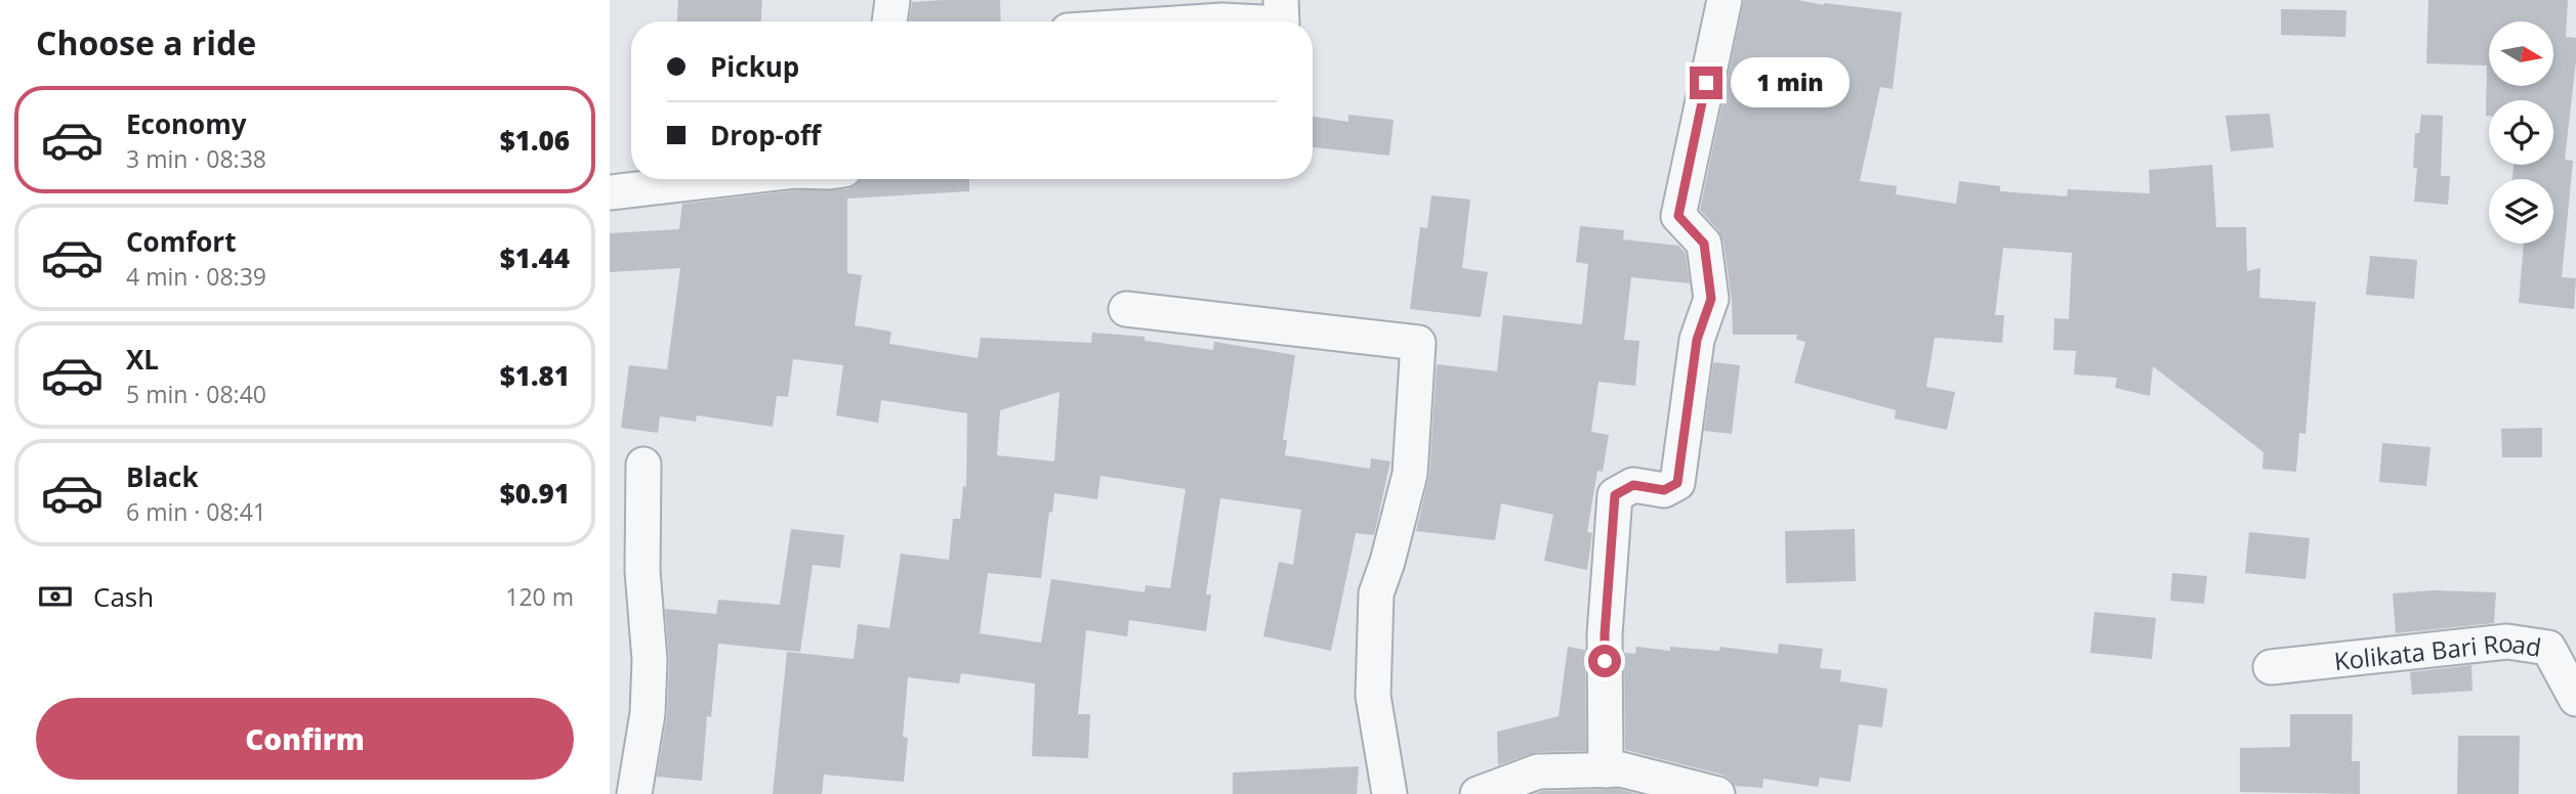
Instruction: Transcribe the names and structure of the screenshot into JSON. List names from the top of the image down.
{
  "streets": {
    "street": ["Kolikata Bari Road"]
  },
  "north": "right",
  "page": {
    "heading": "Choose a ride",
    "banner": ["Pickup", "Drop-off"],
    "bubble": "1 min",
    "list": [
      {
        "name": "Economy",
        "note": "3 min · 08:38",
        "value": "$1.06"
      },
      {
        "name": "Comfort",
        "note": "4 min · 08:39",
        "value": "$1.44"
      },
      {
        "name": "XL",
        "note": "5 min · 08:40",
        "value": "$1.81"
      },
      {
        "name": "Black",
        "note": "6 min · 08:41",
        "value": "$0.91"
      }
    ],
    "pay": ["Cash", "120 m"],
    "buttons": "Confirm"
  }
}
